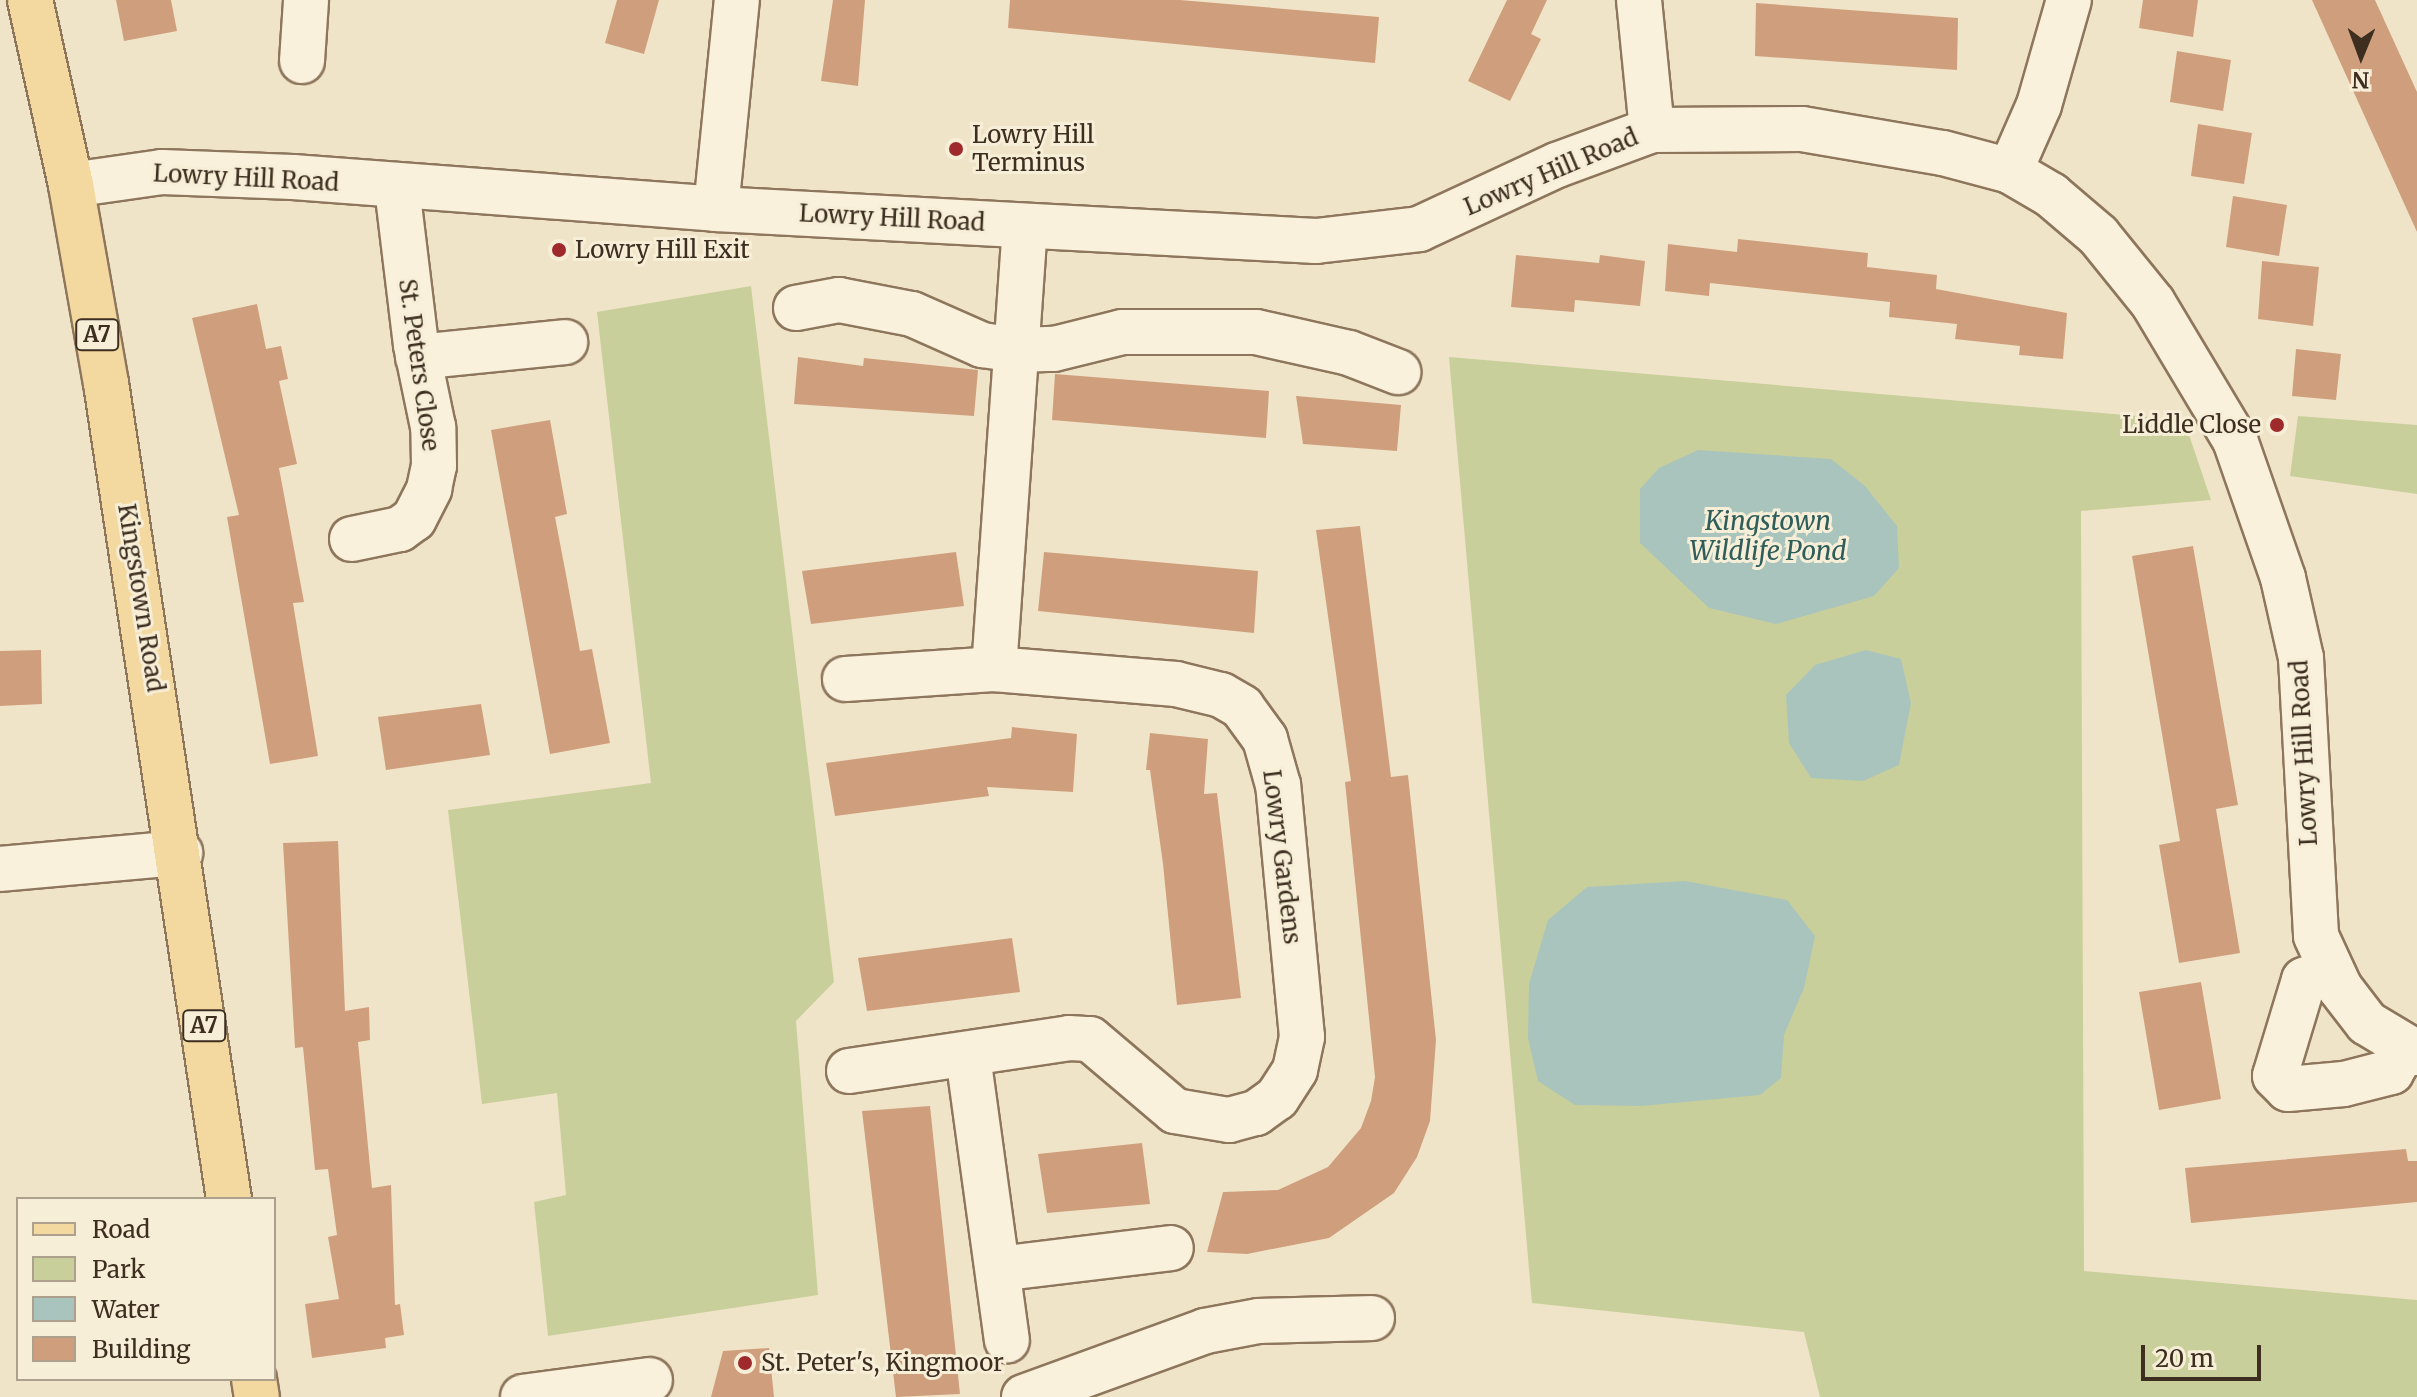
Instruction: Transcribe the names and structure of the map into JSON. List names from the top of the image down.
{
  "streets": {
    "main road": ["A7", "Kingstown Road"],
    "street": ["Lowry Hill Road", "St. Peters Close", "Lowry Gardens"]
  },
  "crossings": [
    ["Lowry Hill Road", "St. Peters Close"],
    ["Lowry Hill Road", "Kingstown Road"]
  ],
  "water": ["Kingstown Wildlife Pond"],
  "places": [
    "Lowry Hill Terminus",
    "Lowry Hill Exit",
    "Liddle Close",
    "St. Peter's, Kingmoor"
  ],
  "legend": [
    "Road",
    "Park",
    "Water",
    "Building"
  ],
  "scale_bar": "20 m",
  "north": "bottom"
}
